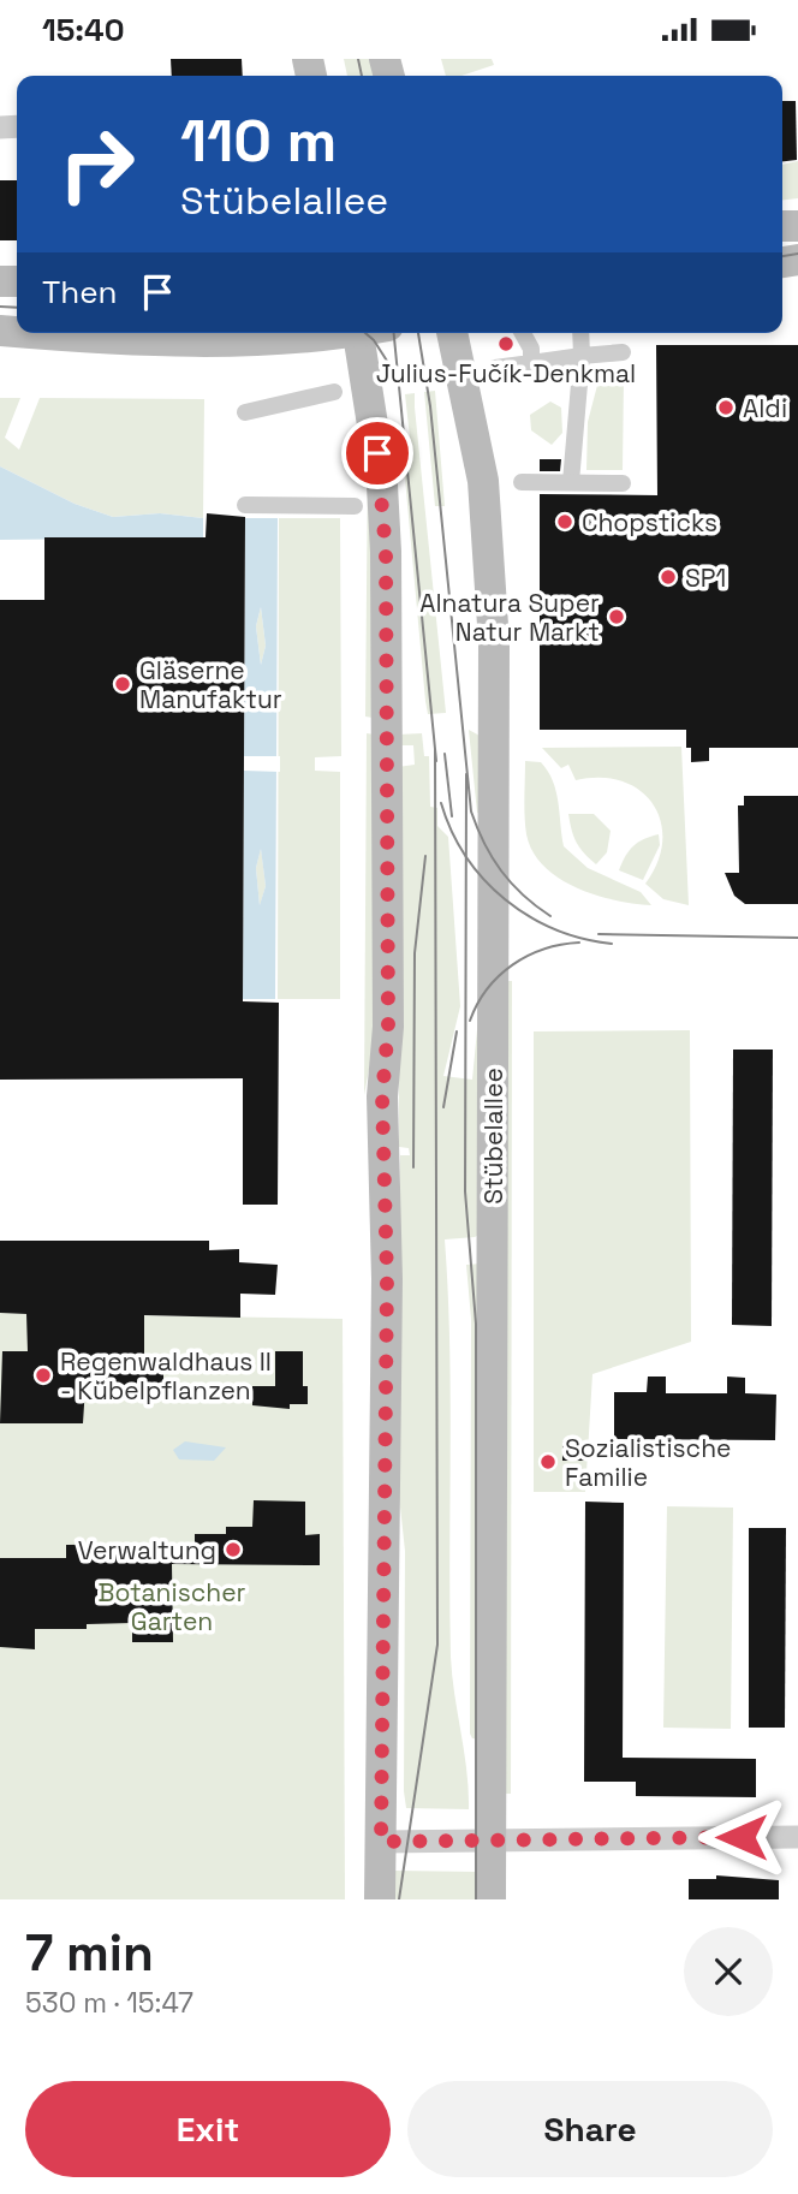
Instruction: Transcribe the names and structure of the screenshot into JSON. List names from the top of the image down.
{
  "streets": {
    "main road": ["Stübelallee"]
  },
  "parks": ["Botanischer Garten"],
  "places": [
    "Julius-Fučík-Denkmal",
    "Aldi",
    "Chopsticks",
    "SP1",
    "Alnatura Super Natur Markt",
    "Gläserne Manufaktur",
    "Regenwaldhaus II - Kübelpflanzen",
    "Sozialistische Familie",
    "Verwaltung"
  ],
  "page": {
    "status": "15:40",
    "turn": ["110 m", "Stübelallee"],
    "then": "Then",
    "heading": ["7 min", "530 m · 15:47"],
    "buttons": ["Exit", "Share"]
  }
}
